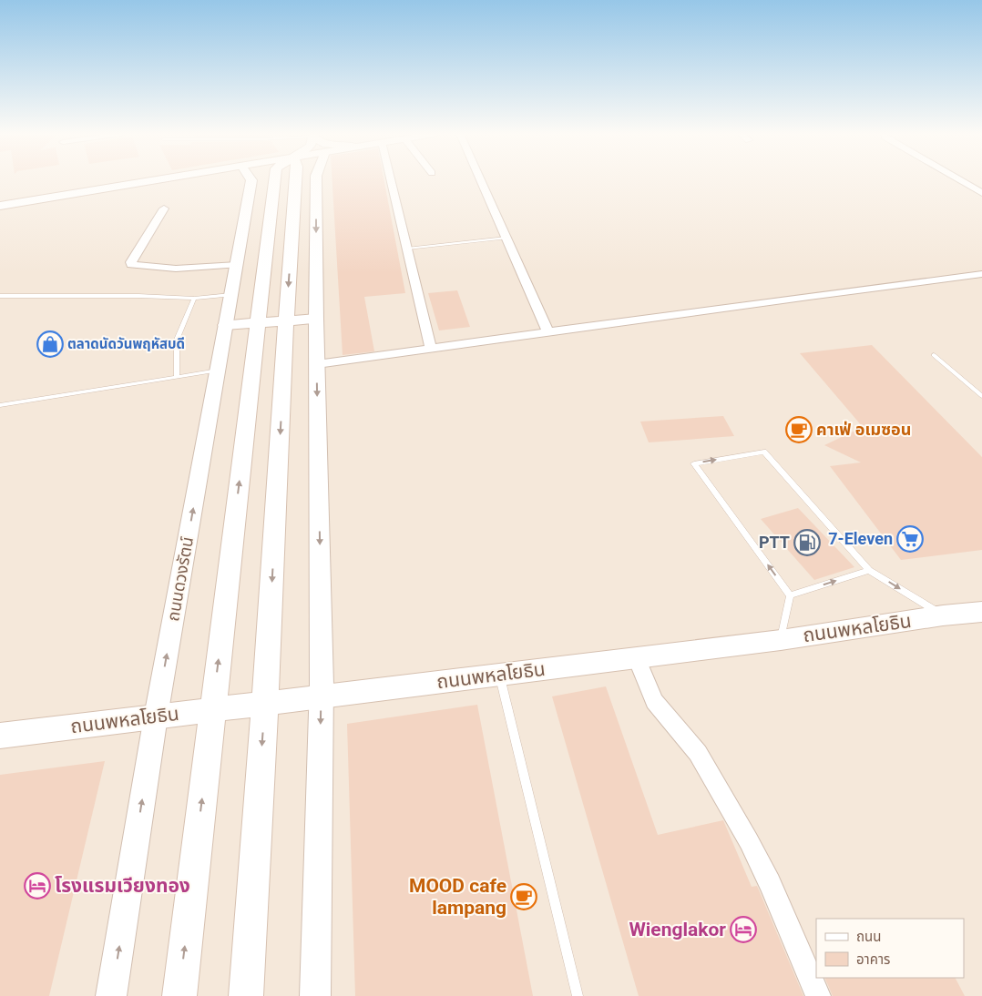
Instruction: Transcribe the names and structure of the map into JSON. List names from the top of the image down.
{
  "streets": {
    "main road": ["ถนนพหลโยธิน"],
    "street": ["ถนนดวงรัตน์"]
  },
  "crossings": [
    ["ถนนดวงรัตน์", "ถนนพหลโยธิน"]
  ],
  "places": {
    "shop": ["ตลาดนัดวันพฤหัสบดี"],
    "cafe": ["คาเฟ่ อเมซอน", "MOOD cafe lampang"],
    "supermarket": ["7-Eleven"],
    "fuel station": ["PTT"],
    "hotel": ["โรงแรมเวียงทอง", "Wienglakor"]
  },
  "legend": ["ถนน", "อาคาร"]
}
